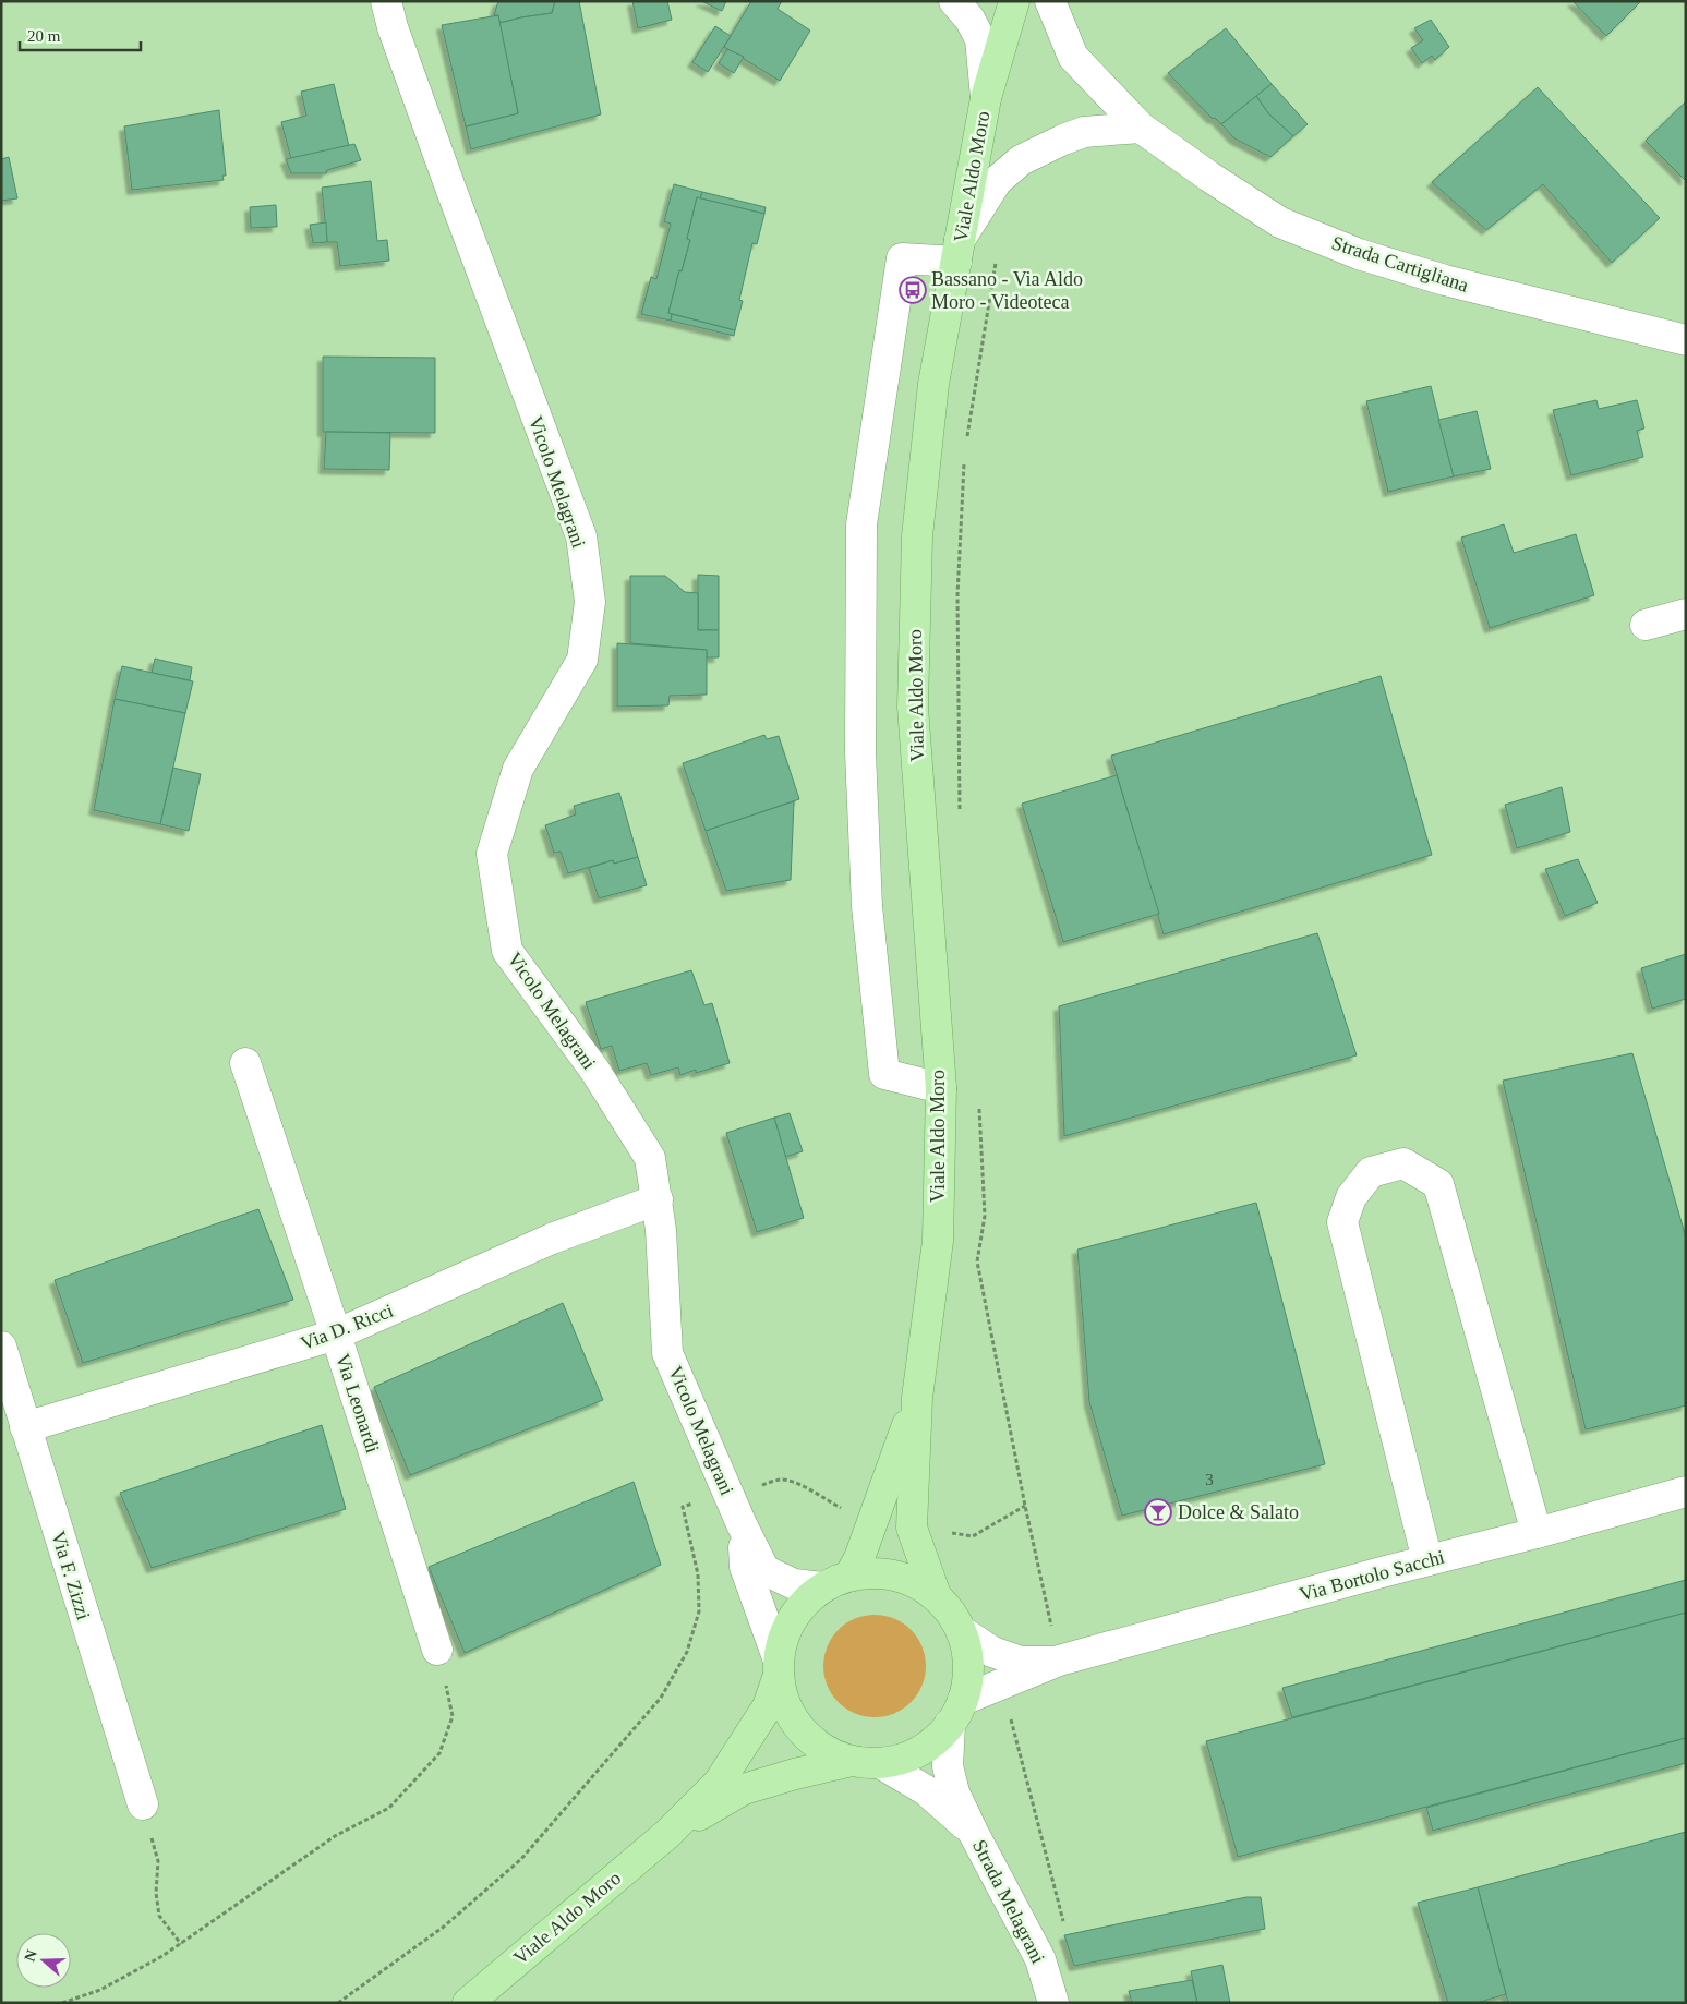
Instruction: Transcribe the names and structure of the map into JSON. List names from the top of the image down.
{
  "streets": {
    "main road": ["Viale Aldo Moro"],
    "street": [
      "Strada Cartigliana",
      "Vicolo Melagrani",
      "Via D. Ricci",
      "Via Leonardi",
      "Via F. Zizzi",
      "Via Bortolo Sacchi",
      "Strada Melagrani"
    ]
  },
  "crossings": [
    ["Viale Aldo Moro", "Vicolo Melagrani"],
    ["Viale Aldo Moro", "Via Bortolo Sacchi"],
    ["Viale Aldo Moro", "Strada Melagrani"],
    ["Vicolo Melagrani", "Via D. Ricci"],
    ["Vicolo Melagrani", "Via Bortolo Sacchi"],
    ["Vicolo Melagrani", "Strada Melagrani"],
    ["Via D. Ricci", "Via Leonardi"],
    ["Via D. Ricci", "Via F. Zizzi"],
    ["Via Bortolo Sacchi", "Strada Melagrani"]
  ],
  "places": {
    "bus stop": ["Bassano - Via Aldo Moro - Videoteca"],
    "bar": ["Dolce & Salato"]
  },
  "house_numbers": ["3"],
  "scale_bar": "20 m",
  "north": "left"
}
